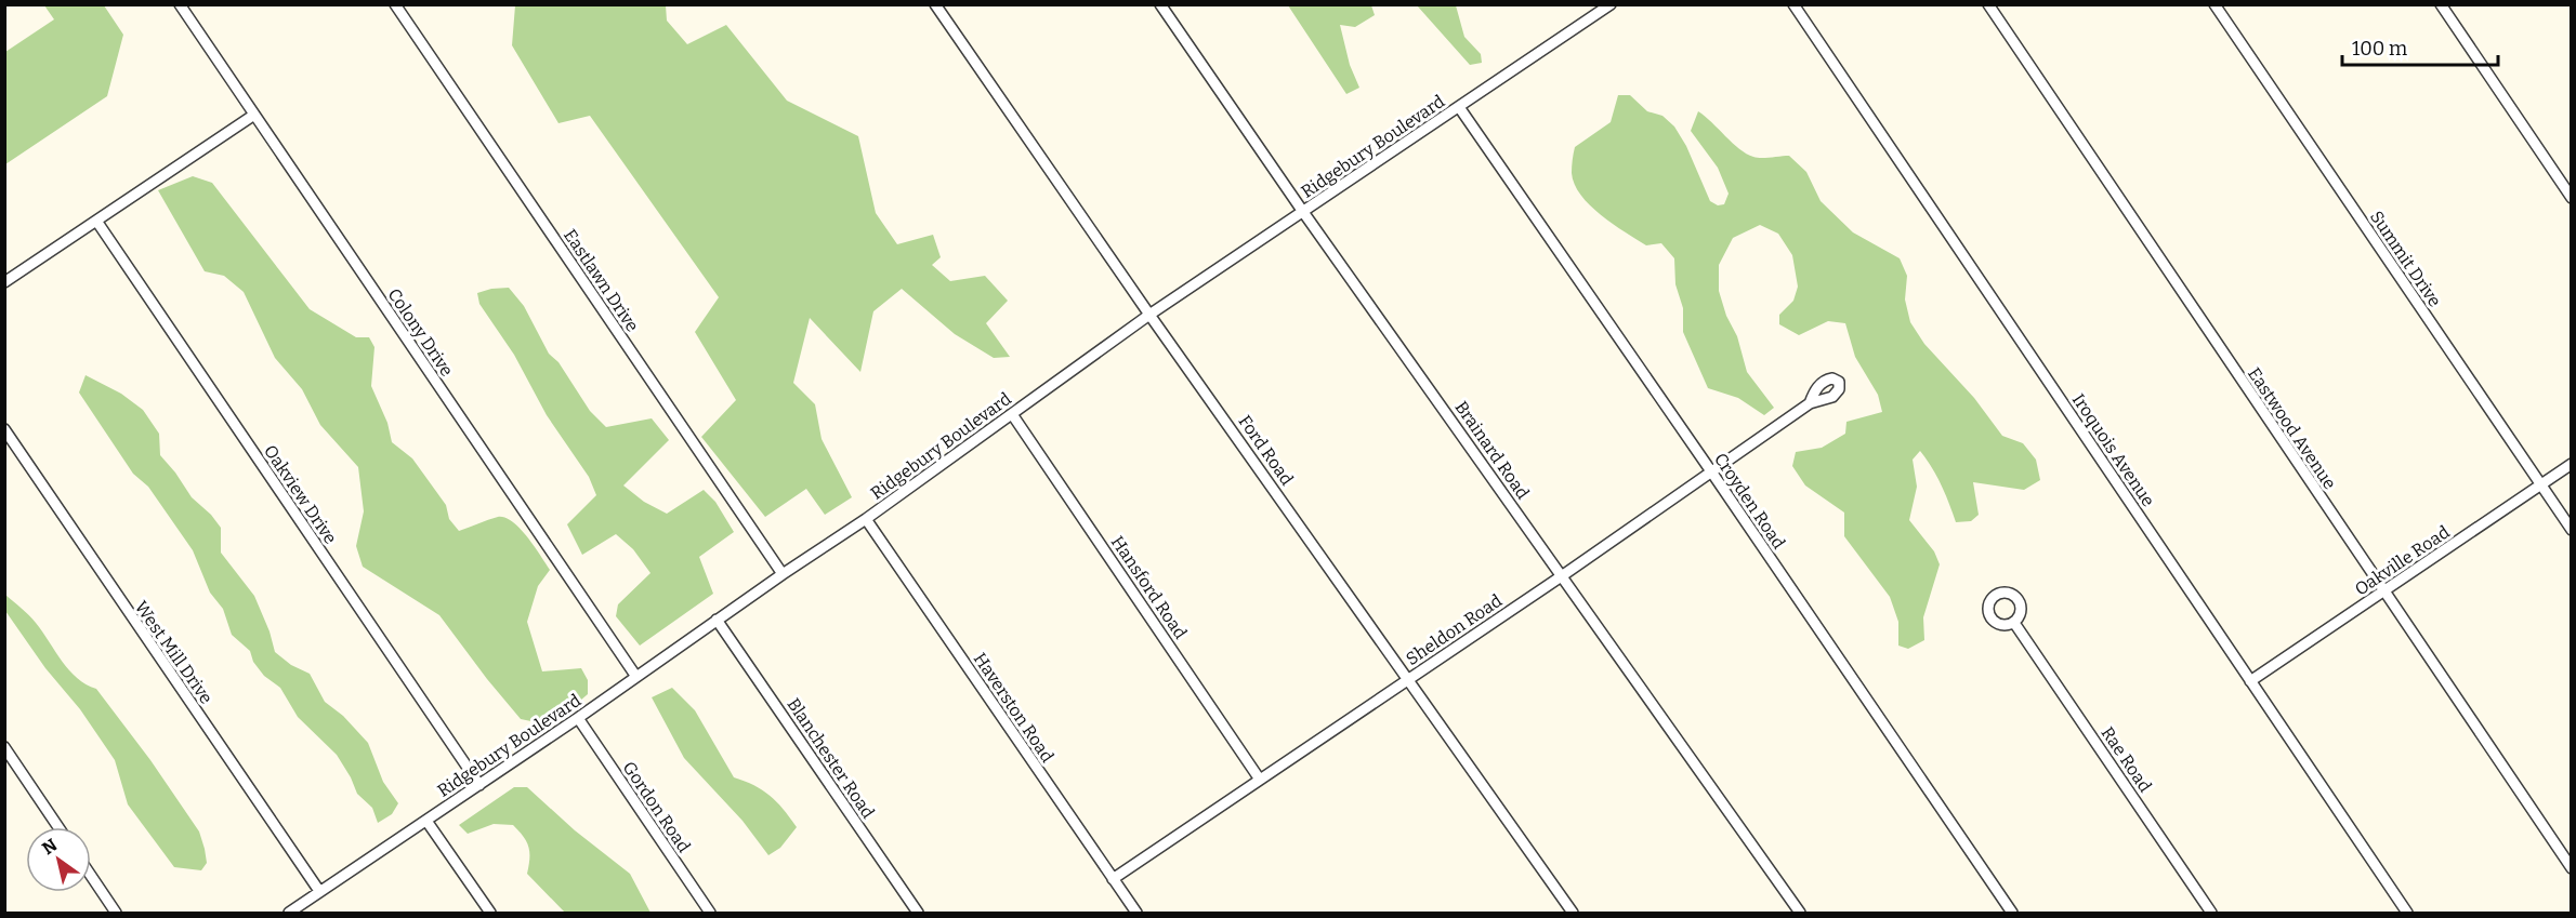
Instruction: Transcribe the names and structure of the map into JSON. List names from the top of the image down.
{
  "streets": {
    "street": [
      "Ridgebury Boulevard",
      "Summit Drive",
      "Eastlawn Drive",
      "Colony Drive",
      "Eastwood Avenue",
      "Ford Road",
      "Brainard Road",
      "Iroquois Avenue",
      "Oakview Drive",
      "Croyden Road",
      "Oakville Road",
      "Hansford Road",
      "Sheldon Road",
      "West Mill Drive",
      "Haverston Road",
      "Blanchester Road",
      "Rae Road",
      "Gordon Road"
    ]
  },
  "crossings": [
    ["Ridgebury Boulevard", "Eastlawn Drive"],
    ["Ridgebury Boulevard", "Colony Drive"],
    ["Ridgebury Boulevard", "Ford Road"],
    ["Ridgebury Boulevard", "Brainard Road"],
    ["Ridgebury Boulevard", "Oakview Drive"],
    ["Ridgebury Boulevard", "Croyden Road"],
    ["Ridgebury Boulevard", "Hansford Road"],
    ["Ridgebury Boulevard", "West Mill Drive"],
    ["Ridgebury Boulevard", "Haverston Road"],
    ["Ridgebury Boulevard", "Blanchester Road"],
    ["Ridgebury Boulevard", "Gordon Road"],
    ["Summit Drive", "Oakville Road"],
    ["Eastwood Avenue", "Oakville Road"],
    ["Ford Road", "Sheldon Road"],
    ["Brainard Road", "Sheldon Road"],
    ["Iroquois Avenue", "Oakville Road"],
    ["Croyden Road", "Sheldon Road"],
    ["Hansford Road", "Sheldon Road"],
    ["Sheldon Road", "Haverston Road"]
  ],
  "scale_bar": "100 m",
  "north": "top left"
}
